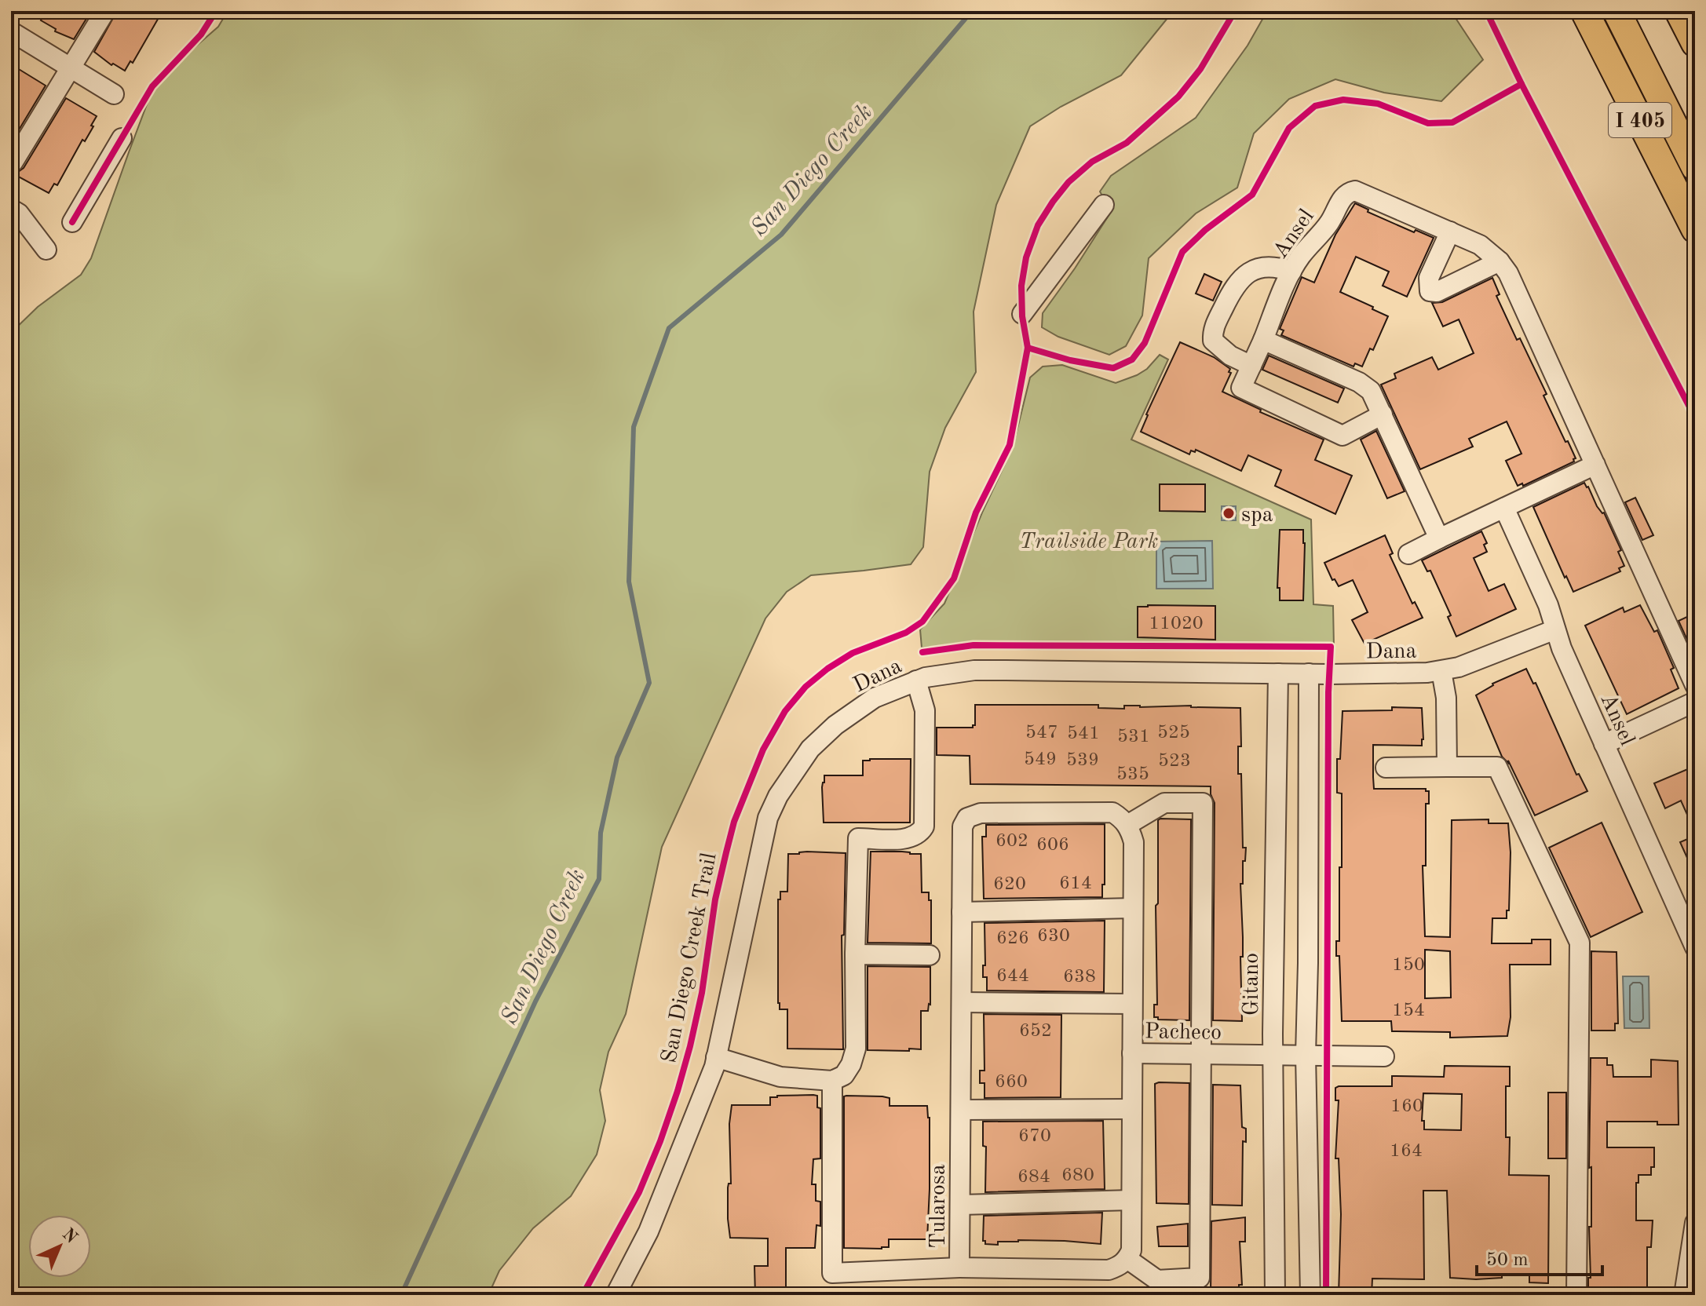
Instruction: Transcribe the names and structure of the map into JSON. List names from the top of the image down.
{
  "streets": {
    "highway": ["I 405"],
    "street": [
      "Ansel",
      "Dana",
      "Gitano",
      "Pacheco",
      "Tularosa"
    ],
    "cycle path": ["San Diego Creek Trail"]
  },
  "crossings": [
    ["Ansel", "Dana"],
    ["Dana", "Gitano"],
    ["Gitano", "Pacheco"]
  ],
  "water": ["San Diego Creek"],
  "parks": ["Trailside Park"],
  "places": ["spa"],
  "house_numbers": [
    "11020",
    "547",
    "525",
    "541",
    "531",
    "549",
    "539",
    "523",
    "535",
    "602",
    "606",
    "614",
    "620",
    "630",
    "626",
    "150",
    "644",
    "638",
    "154",
    "652",
    "660",
    "160",
    "670",
    "164",
    "680",
    "684"
  ],
  "scale_bar": "50 m",
  "north": "top right"
}
